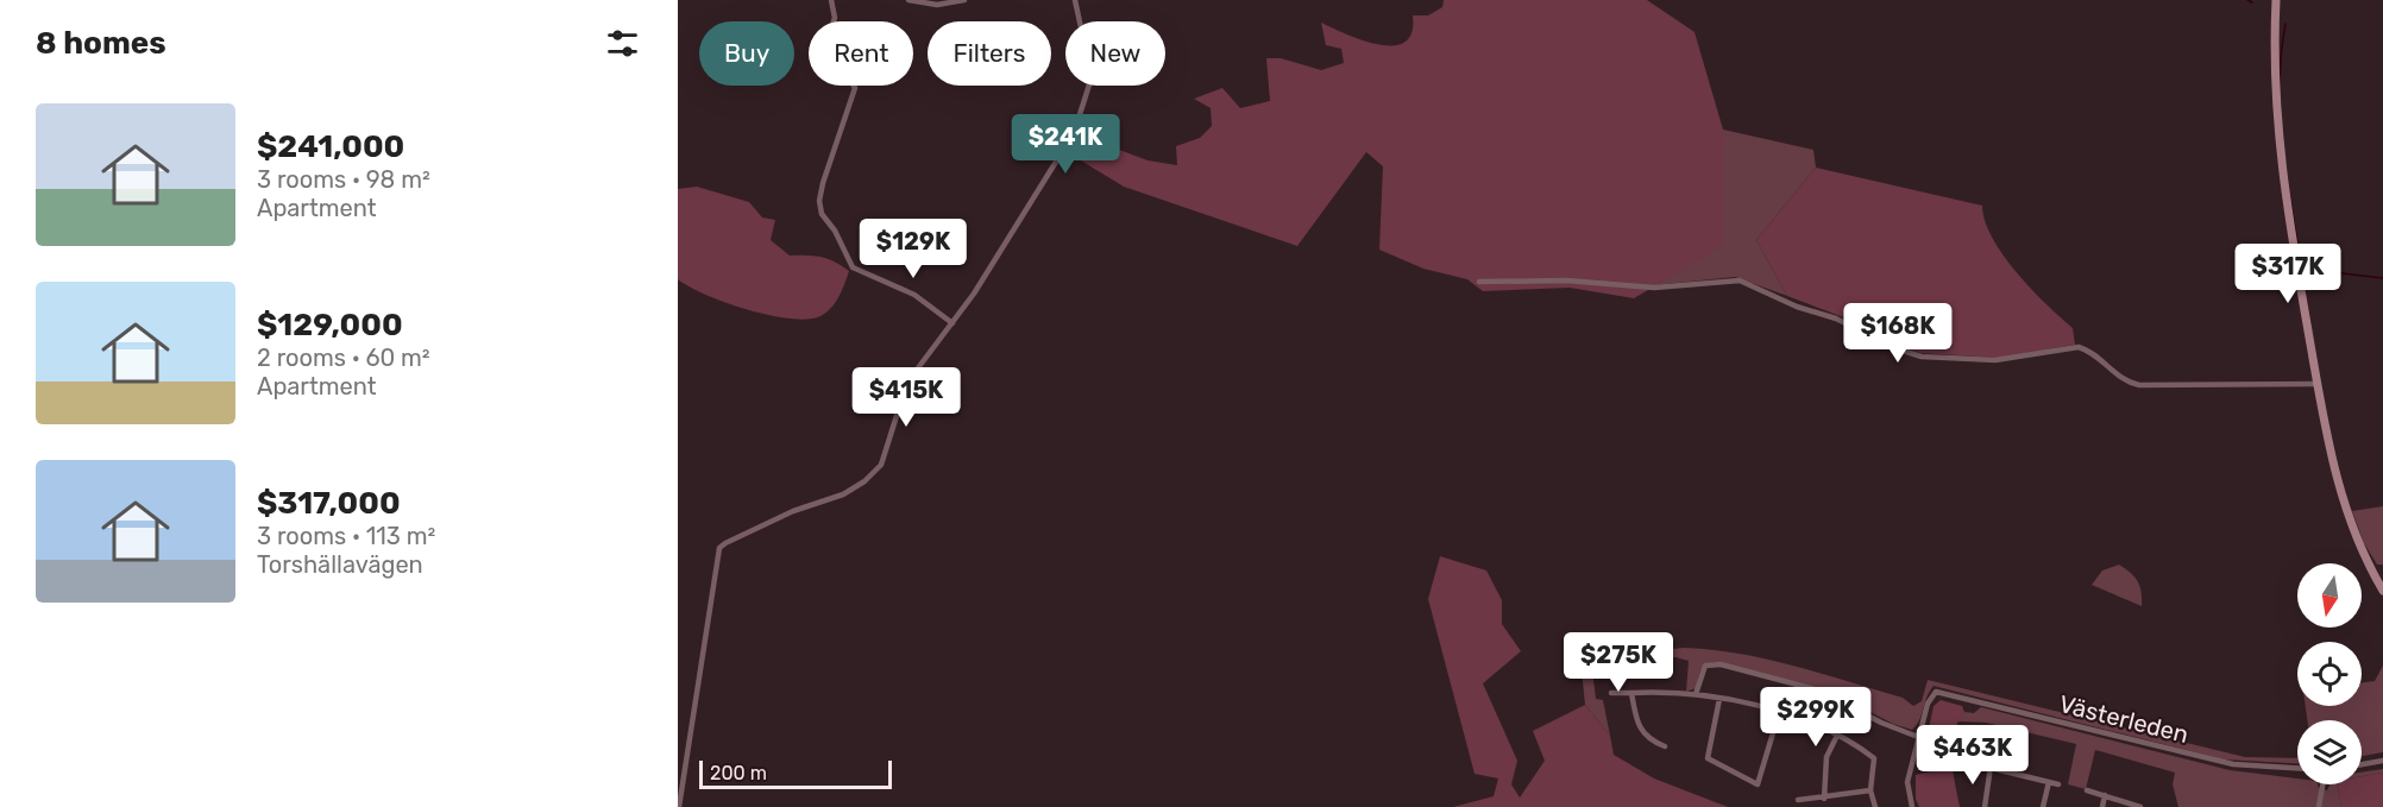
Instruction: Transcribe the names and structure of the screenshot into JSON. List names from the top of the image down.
{
  "streets": {
    "street": ["Västerleden"]
  },
  "scale_bar": "200 m",
  "north": "bottom",
  "page": {
    "heading": "8 homes",
    "chip": [
      "Buy",
      "Rent",
      "Filters",
      "New"
    ],
    "list": [
      {
        "name": "$241,000",
        "note": "3 rooms · 98 m² · Apartment"
      },
      {
        "name": "$129,000",
        "note": "2 rooms · 60 m² · Apartment"
      },
      {
        "name": "$317,000",
        "note": "3 rooms · 113 m² · Torshällavägen"
      }
    ],
    "price": [
      "$241K",
      "$129K",
      "$317K",
      "$168K",
      "$415K",
      "$275K",
      "$299K",
      "$463K"
    ],
    "scale": "200 m"
  }
}
